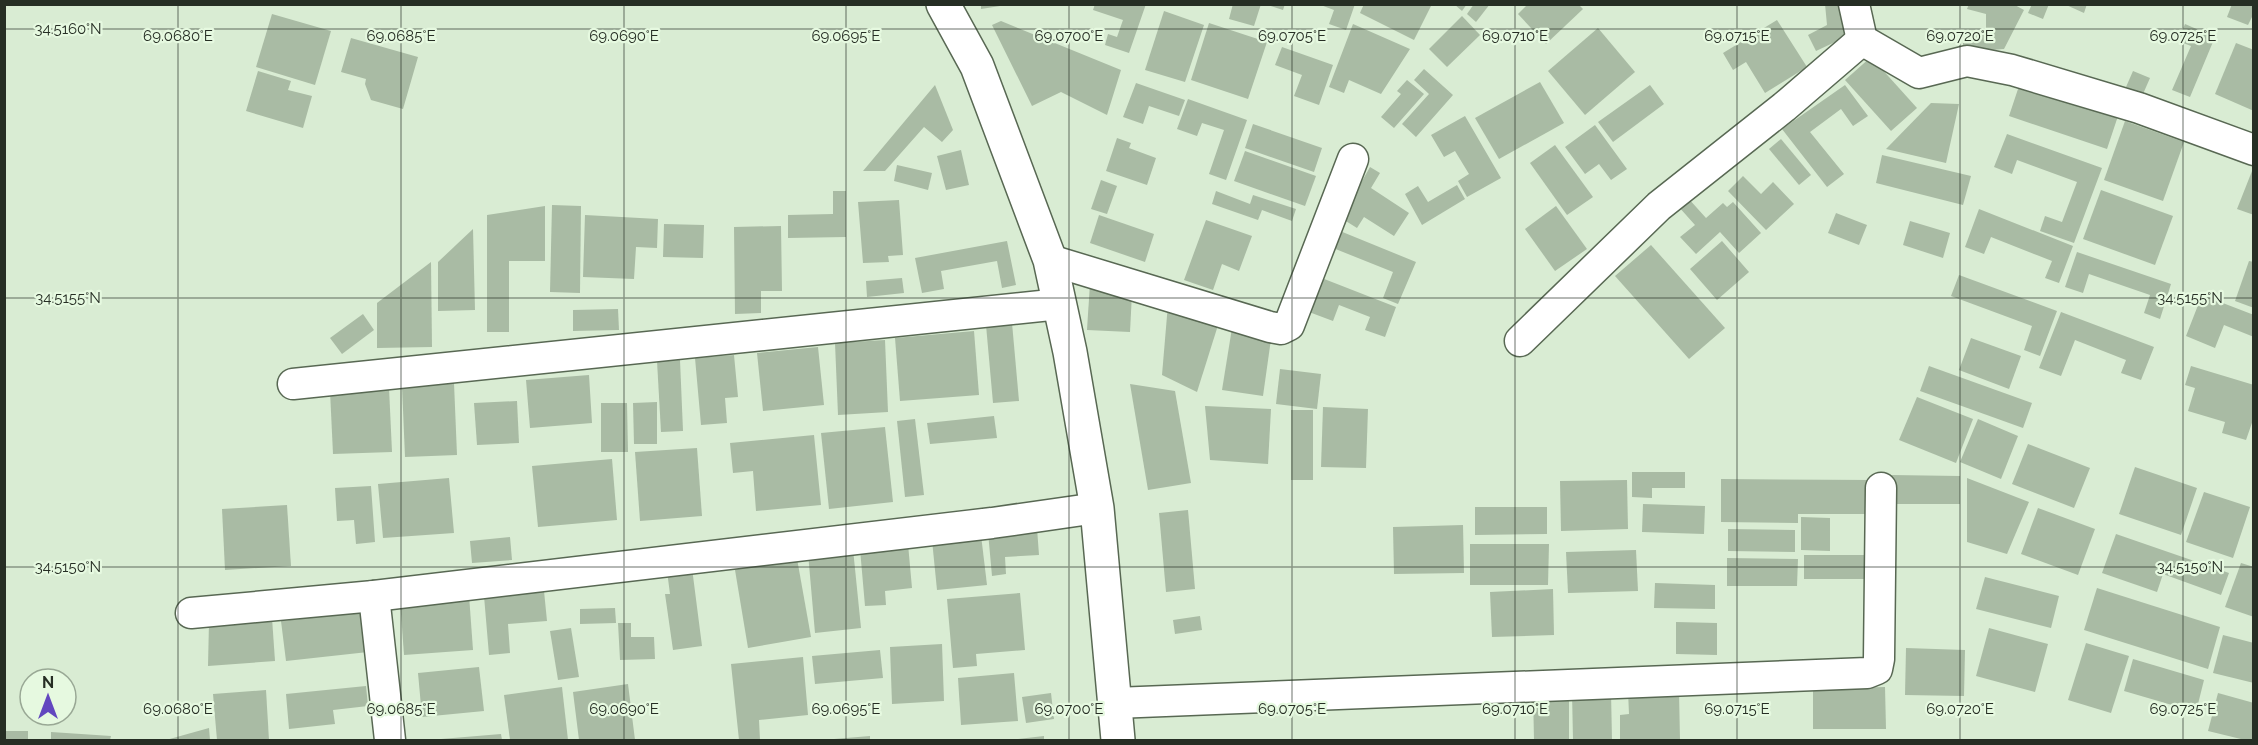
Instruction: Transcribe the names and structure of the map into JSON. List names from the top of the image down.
{
  "north": "top",
  "coordinates": [
    "34.5160°N",
    "69.0680°E",
    "69.0685°E",
    "69.0690°E",
    "69.0695°E",
    "69.0700°E",
    "69.0705°E",
    "69.0710°E",
    "69.0715°E",
    "69.0720°E",
    "69.0725°E",
    "34.5155°N",
    "34.5150°N"
  ]
}
